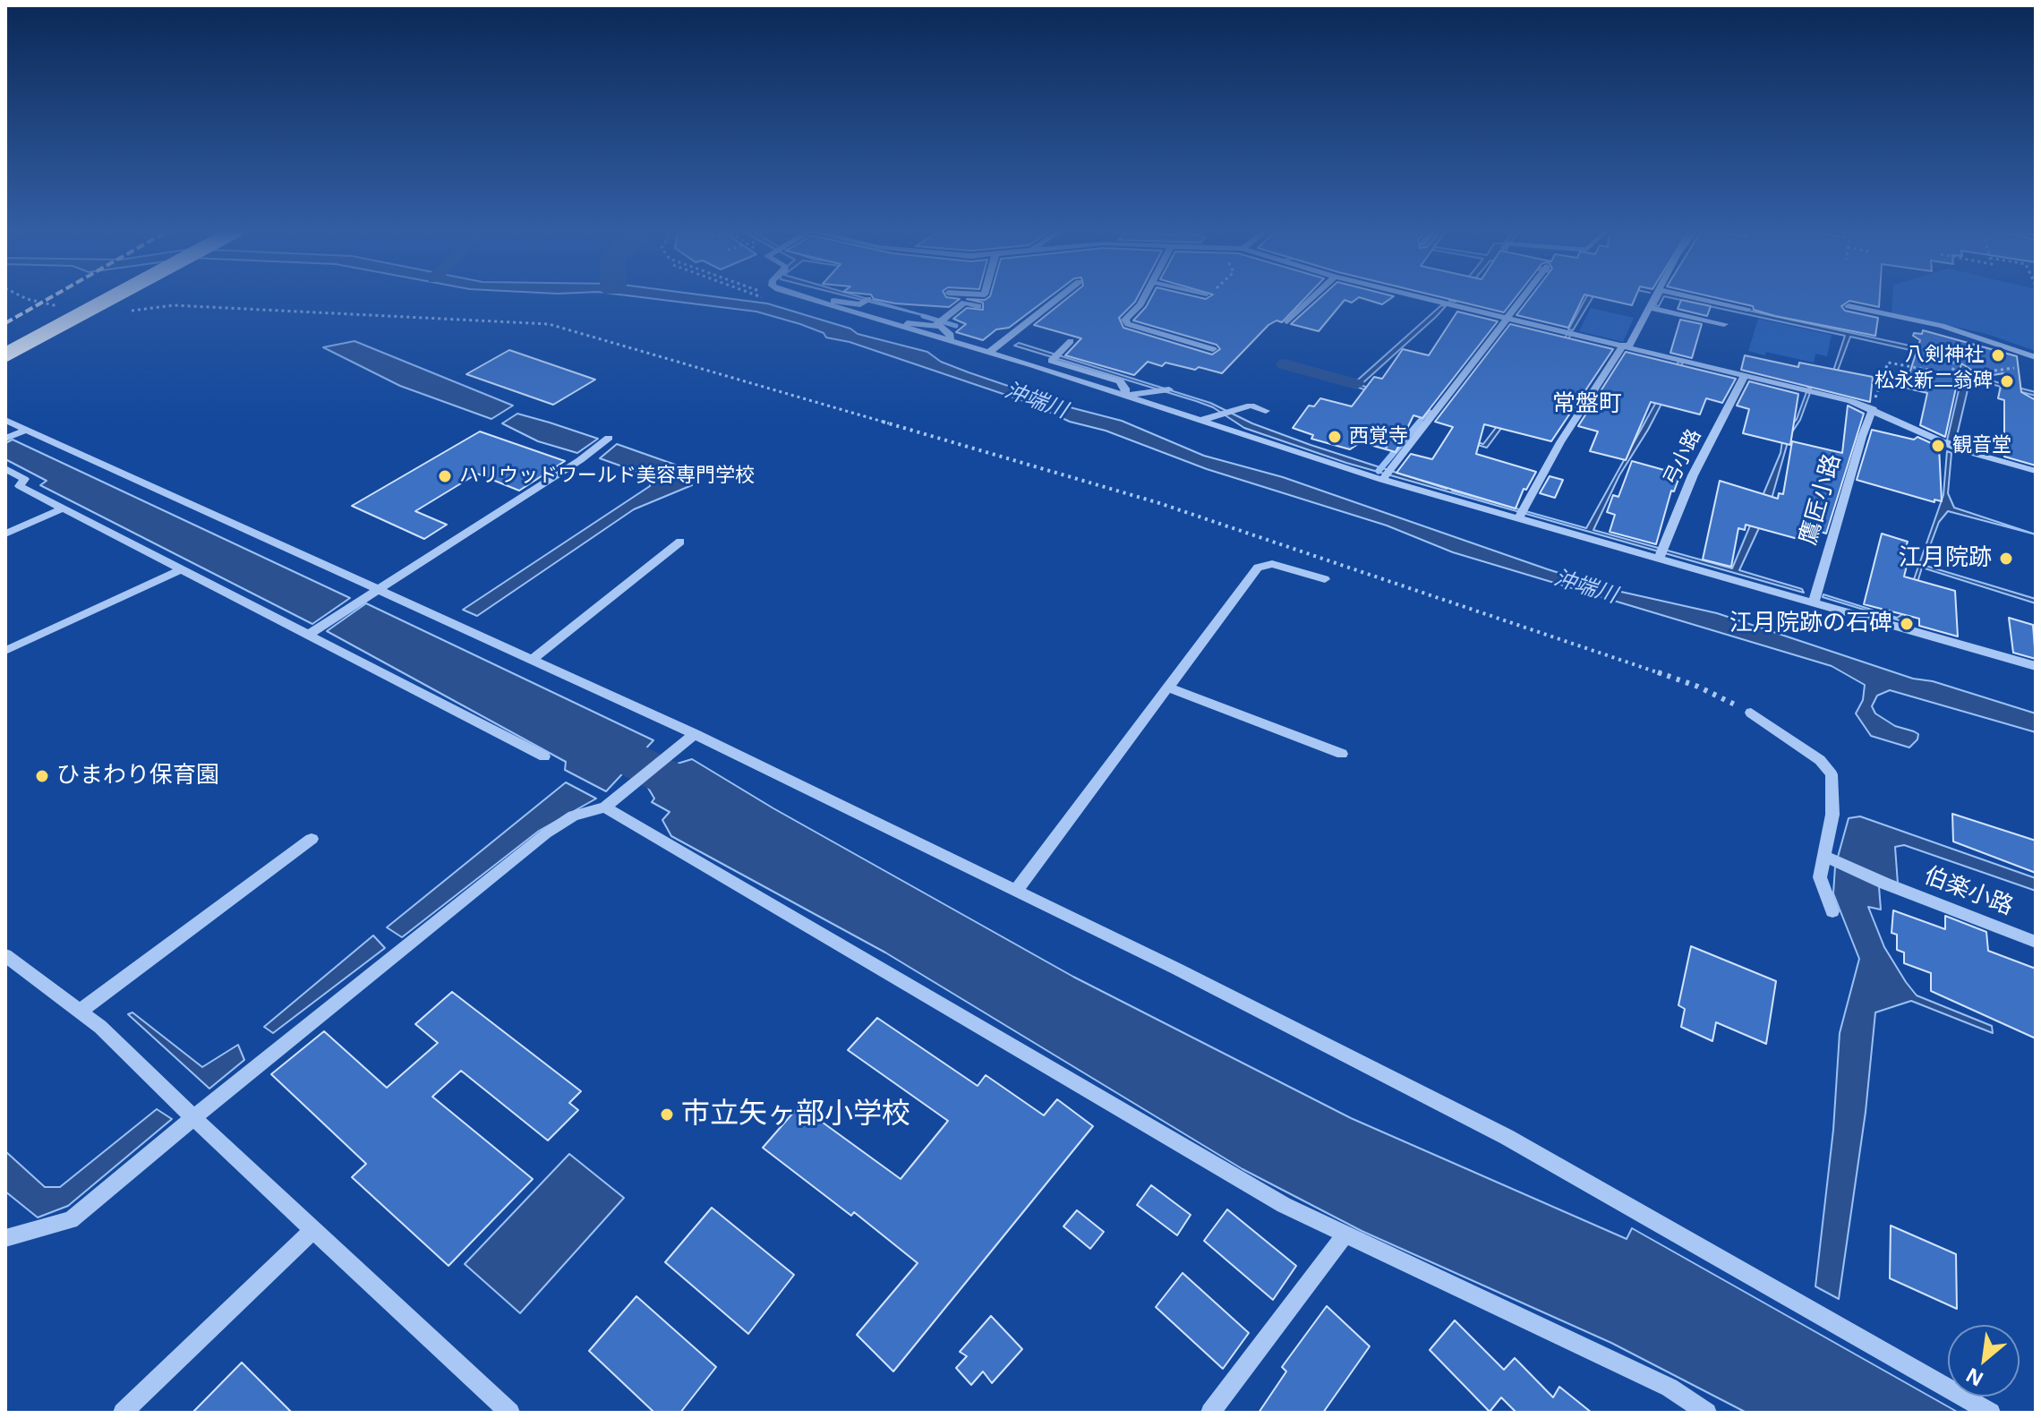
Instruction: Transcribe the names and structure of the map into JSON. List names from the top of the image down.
{
  "streets": {
    "street": ["弓小路", "鷹匠小路", "伯楽小路"]
  },
  "districts": ["常盤町"],
  "water": ["沖端川"],
  "places": [
    "八剣神社",
    "松永新二翁碑",
    "西覚寺",
    "観音堂",
    "ハリウッドワールド美容専門学校",
    "江月院跡",
    "江月院跡の石碑",
    "ひまわり保育園",
    "市立矢ヶ部小学校"
  ],
  "north": "bottom left"
}
